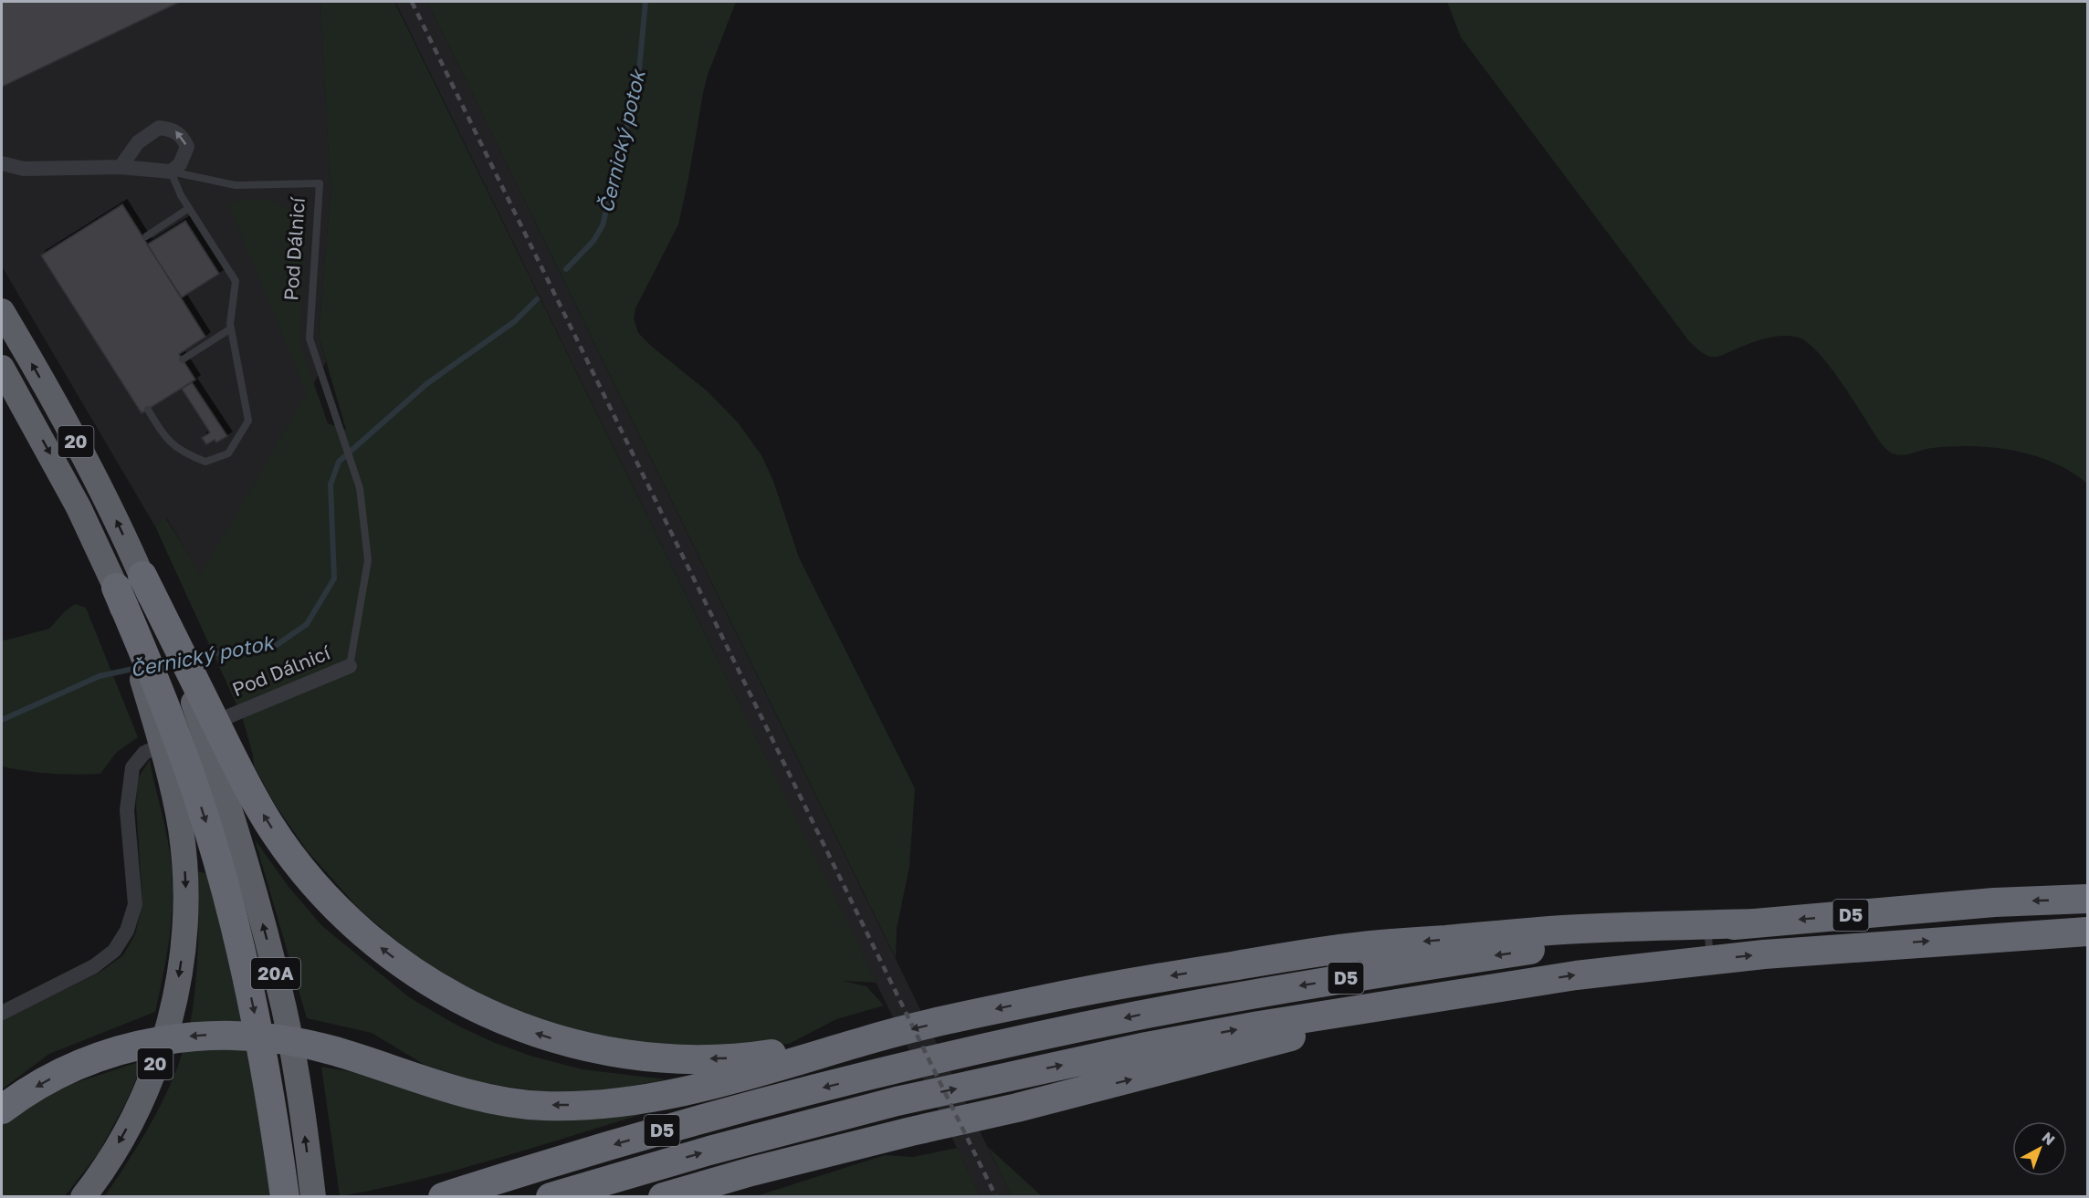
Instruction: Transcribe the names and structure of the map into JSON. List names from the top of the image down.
{
  "streets": {
    "highway": ["20", "D5", "20A"],
    "street": ["Pod Dálnicí"]
  },
  "water": ["Černický potok"],
  "north": "top right"
}
